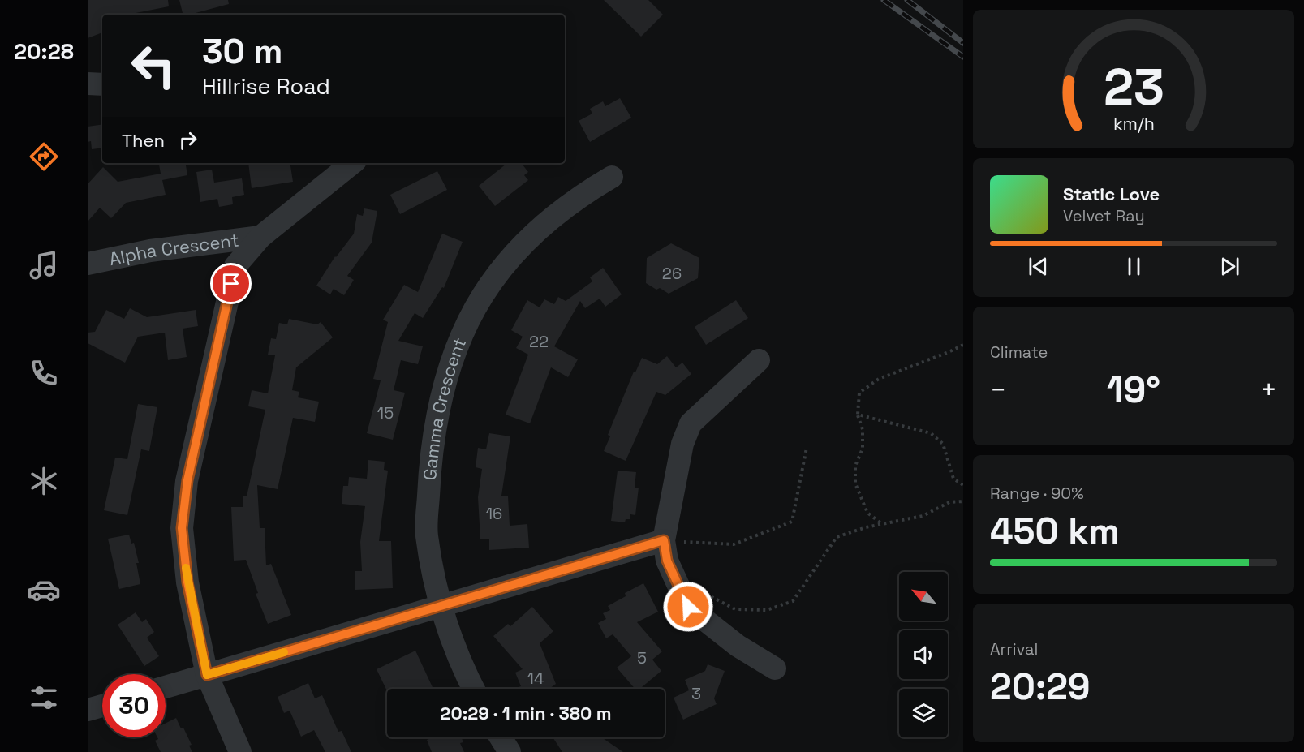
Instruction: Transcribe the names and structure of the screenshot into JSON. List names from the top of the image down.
{
  "streets": {
    "street": ["Alpha Crescent", "Gamma Crescent"]
  },
  "house_numbers": [
    "26",
    "22",
    "15",
    "16",
    "5",
    "14",
    "3"
  ],
  "north": "top left",
  "page": {
    "tabs": "20:28",
    "turn": ["30 m", "Hillrise Road"],
    "then": "Then",
    "song": ["Static Love", "Velvet Ray"],
    "tile": [
      "Climate",
      ["Range · 90%", "450 km"],
      ["Arrival", "20:29"]
    ],
    "heat": ["−", "19°", "+"],
    "limit": "30",
    "trip": "20:29 · 1 min · 380 m",
    "gauge": ["23", "km/h"]
  }
}
